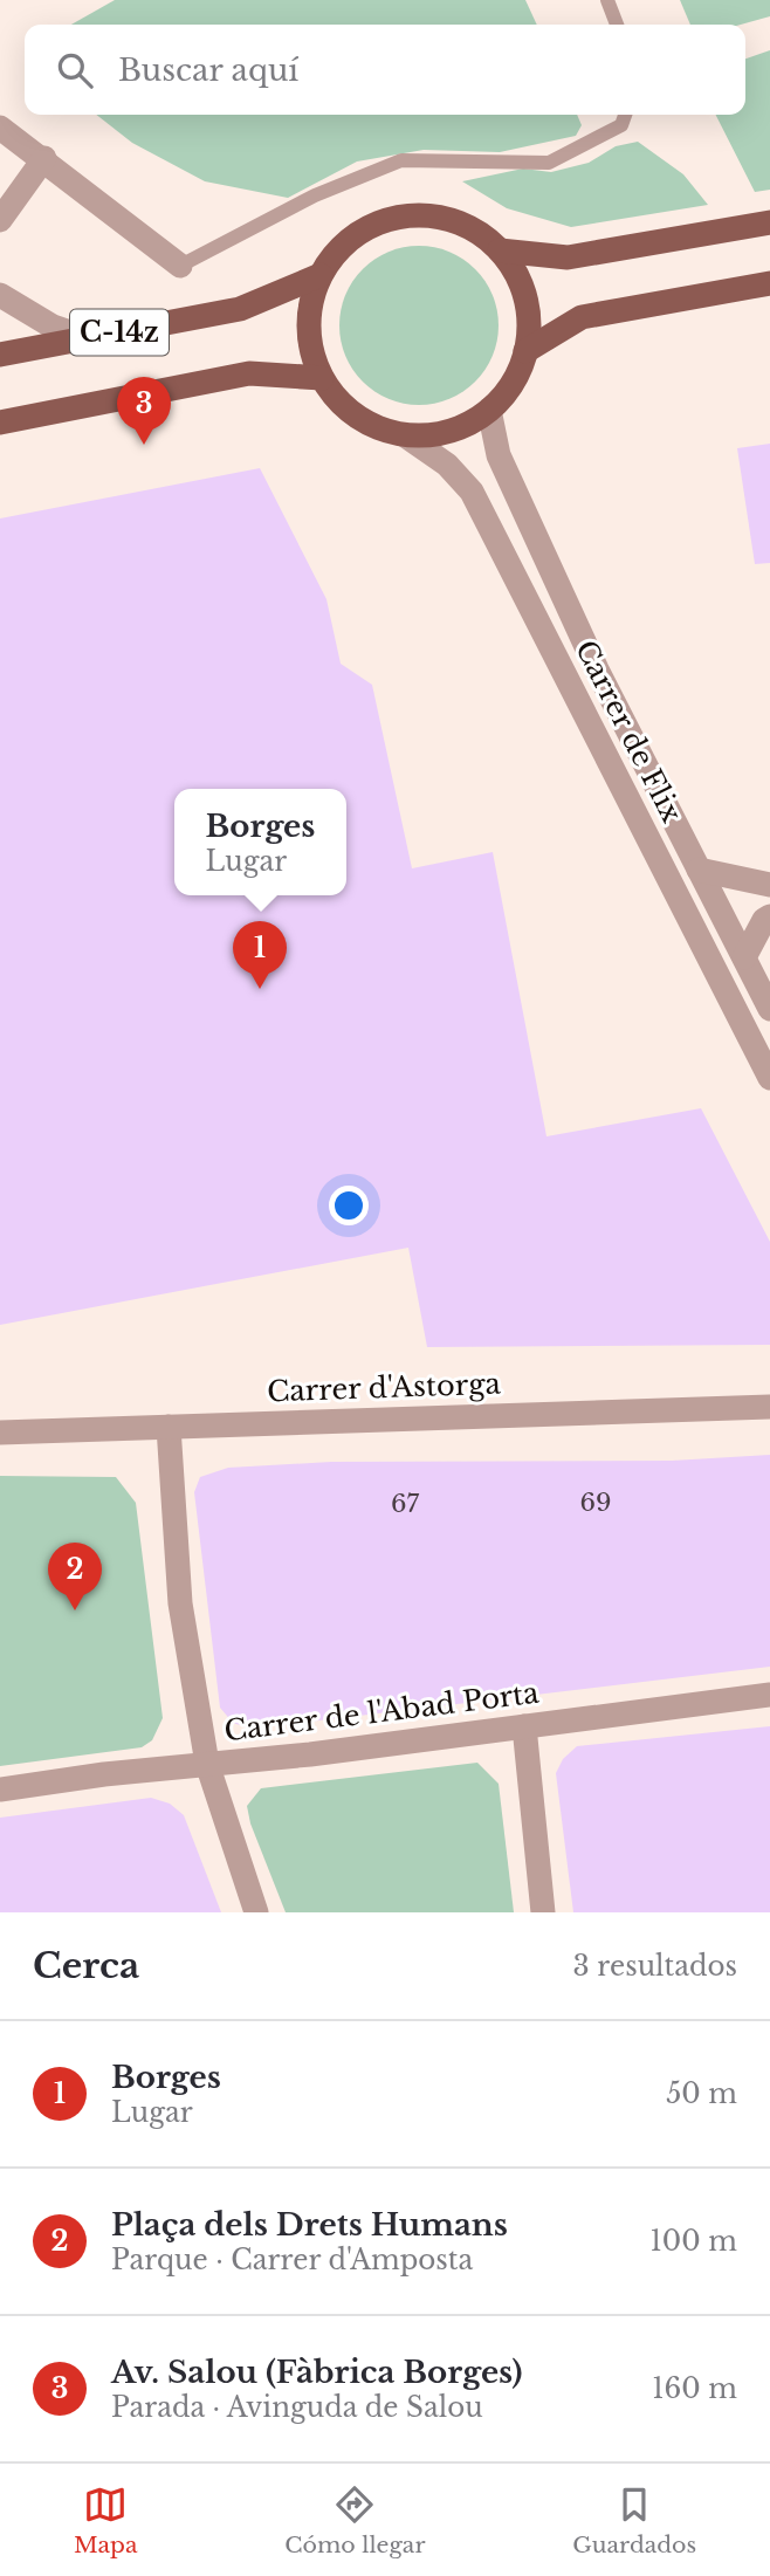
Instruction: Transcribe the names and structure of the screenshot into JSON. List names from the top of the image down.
{
  "streets": {
    "main road": ["C-14z"],
    "street": ["Carrer de Flix", "Carrer d'Astorga", "Carrer de l'Abad Porta"]
  },
  "crossings": [
    ["C-14z", "Carrer de Flix"]
  ],
  "house_numbers": ["69", "67"],
  "page": {
    "search": "Buscar aquí",
    "pins": ["3", "1", "2"],
    "popup": ["Borges", "Lugar"],
    "heading": ["Cerca", "3 resultados"],
    "list": [
      {
        "mark": "1",
        "name": "Borges",
        "note": "Lugar",
        "value": "50 m"
      },
      {
        "mark": "2",
        "name": "Plaça dels Drets Humans",
        "note": "Parque · Carrer d'Amposta",
        "value": "100 m"
      },
      {
        "mark": "3",
        "name": "Av. Salou (Fàbrica Borges)",
        "note": "Parada · Avinguda de Salou",
        "value": "160 m"
      }
    ],
    "nav": ["Mapa", "Cómo llegar", "Guardados"]
  }
}
